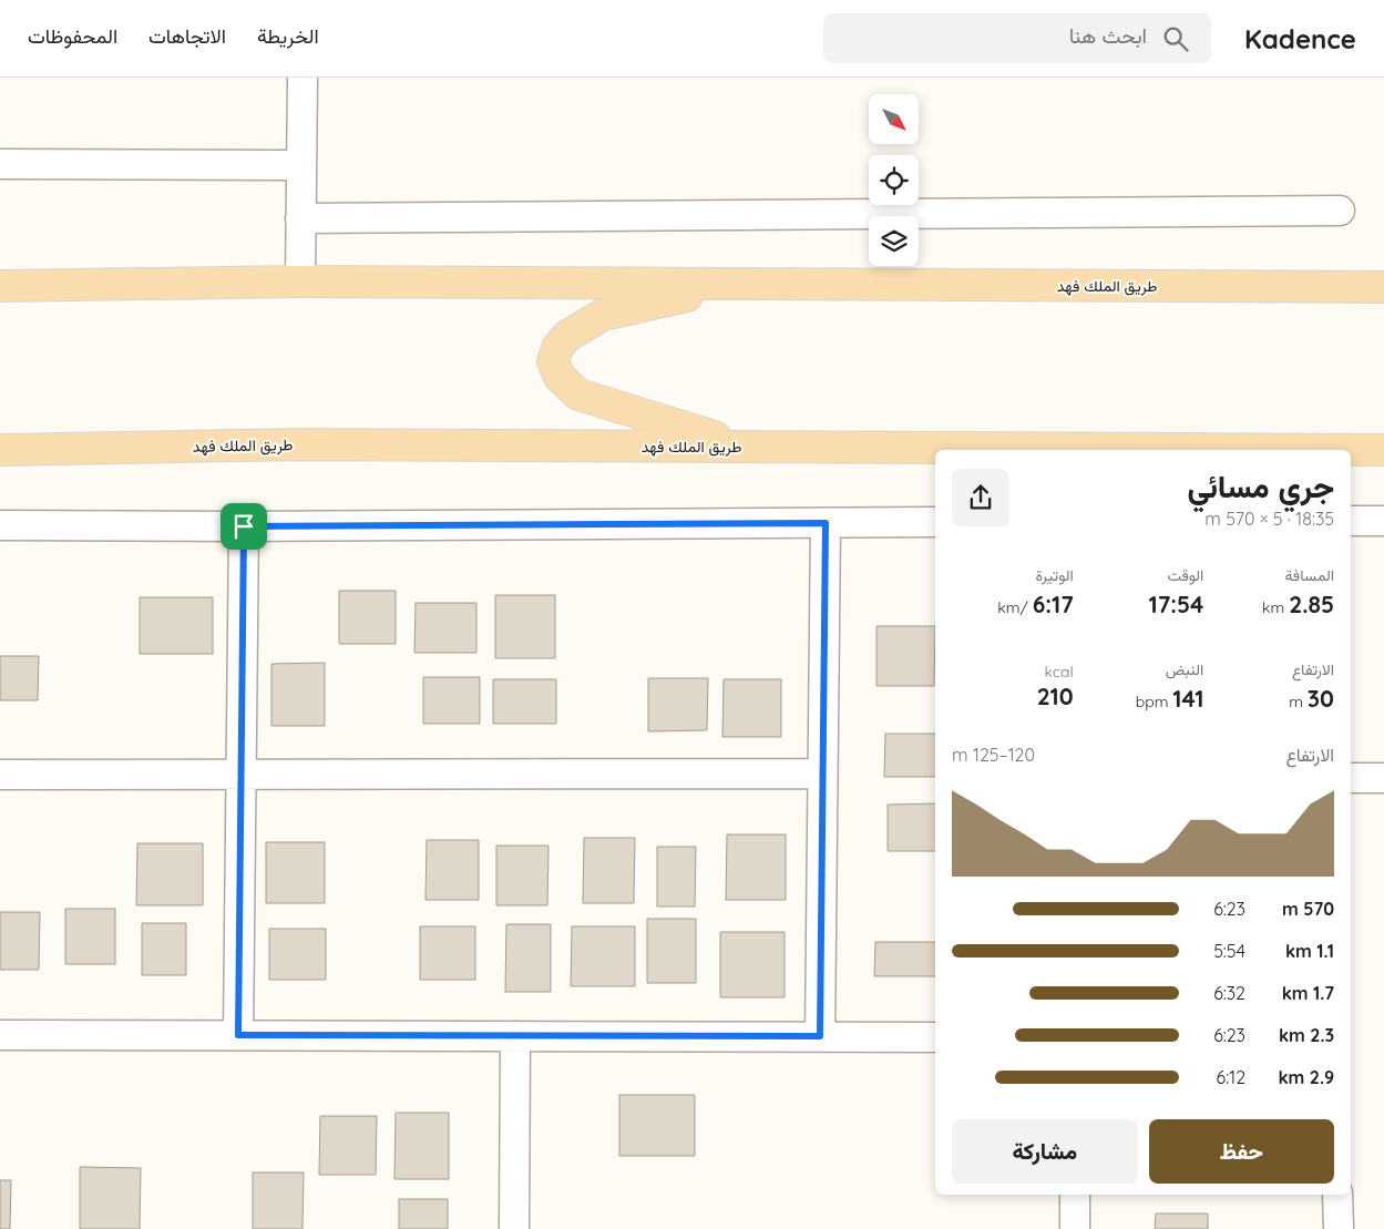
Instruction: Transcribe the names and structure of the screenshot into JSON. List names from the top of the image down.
{
  "streets": {
    "main road": ["طريق الملك فهد"]
  },
  "north": "bottom right",
  "page": {
    "header": "Kadence",
    "search": "ابحث هنا",
    "nav": ["الخريطة", "الاتجاهات", "المحفوظات"],
    "heading": ["جري مسائي", "18:35 · 5 × 570 m"],
    "stats": [
      ["المسافة", "2.85 km"],
      ["الوقت", "17:54"],
      ["الوتيرة", "6:17 /km"],
      ["الارتفاع", "30 m"],
      ["النبض", "141 bpm"],
      ["kcal", "210"]
    ],
    "chart": ["الارتفاع", "120–125 m"],
    "list": [
      {
        "name": "570 m",
        "note": "6:23"
      },
      {
        "name": "1.1 km",
        "note": "5:54"
      },
      {
        "name": "1.7 km",
        "note": "6:32"
      },
      {
        "name": "2.3 km",
        "note": "6:23"
      },
      {
        "name": "2.9 km",
        "note": "6:12"
      }
    ],
    "buttons": ["حفظ", "مشاركة"]
  }
}
